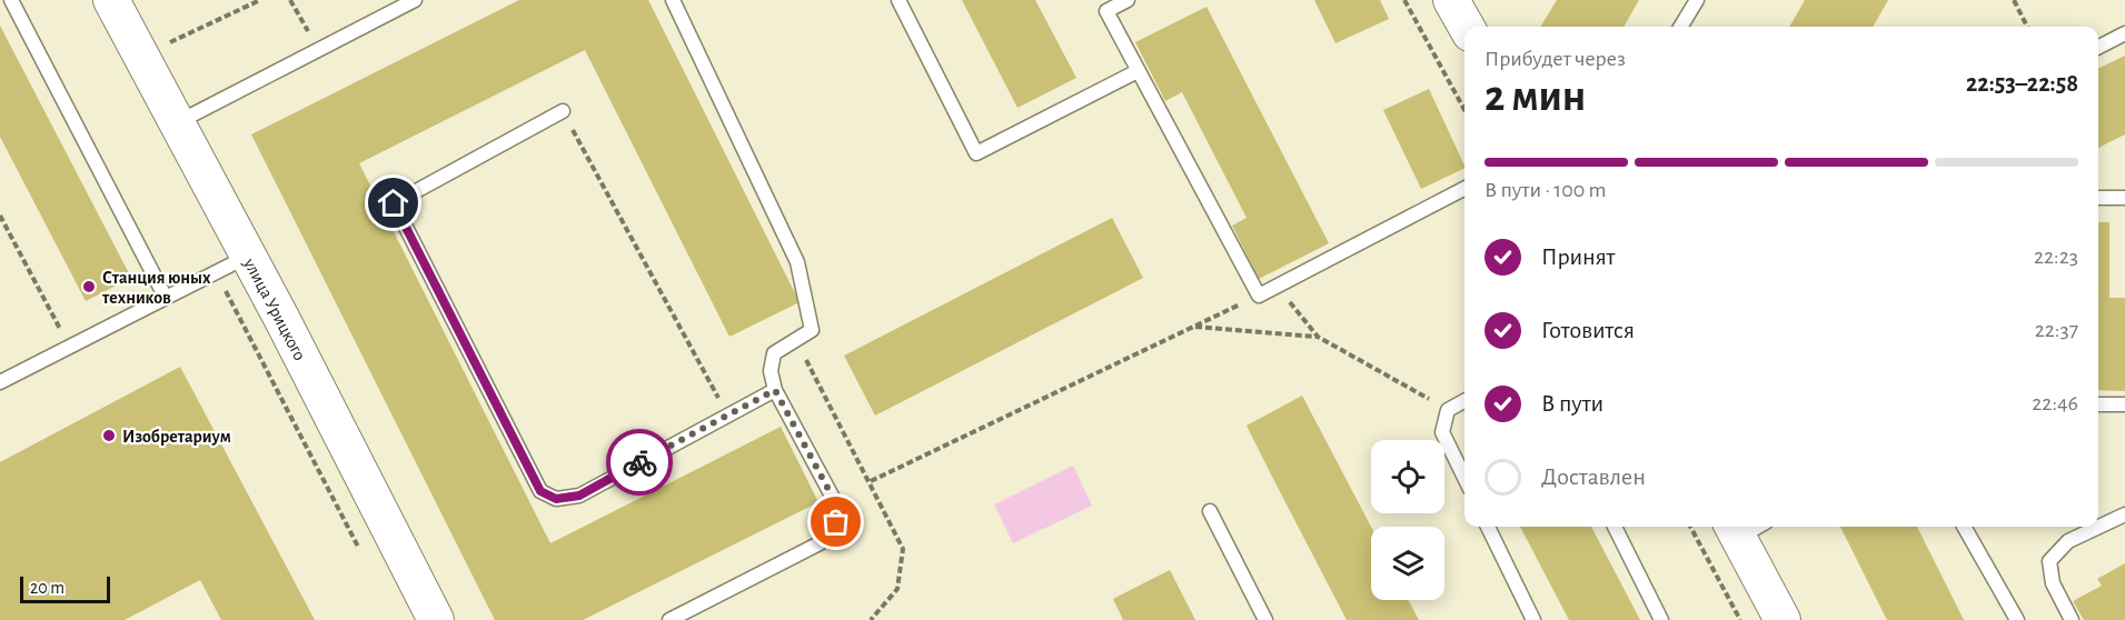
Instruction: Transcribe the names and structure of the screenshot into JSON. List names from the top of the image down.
{
  "streets": {
    "street": ["улица Урицкого"]
  },
  "places": ["Станция юных техников", "Изобретариум"],
  "scale_bar": "20 m",
  "page": {
    "heading": ["2 мин", "Прибудет через", "22:53–22:58"],
    "bar": "В пути · 100 m",
    "list": [
      ["Принят", "22:23"],
      ["Готовится", "22:37"],
      ["В пути", "22:46"],
      "Доставлен"
    ],
    "scale": "20 m"
  }
}
